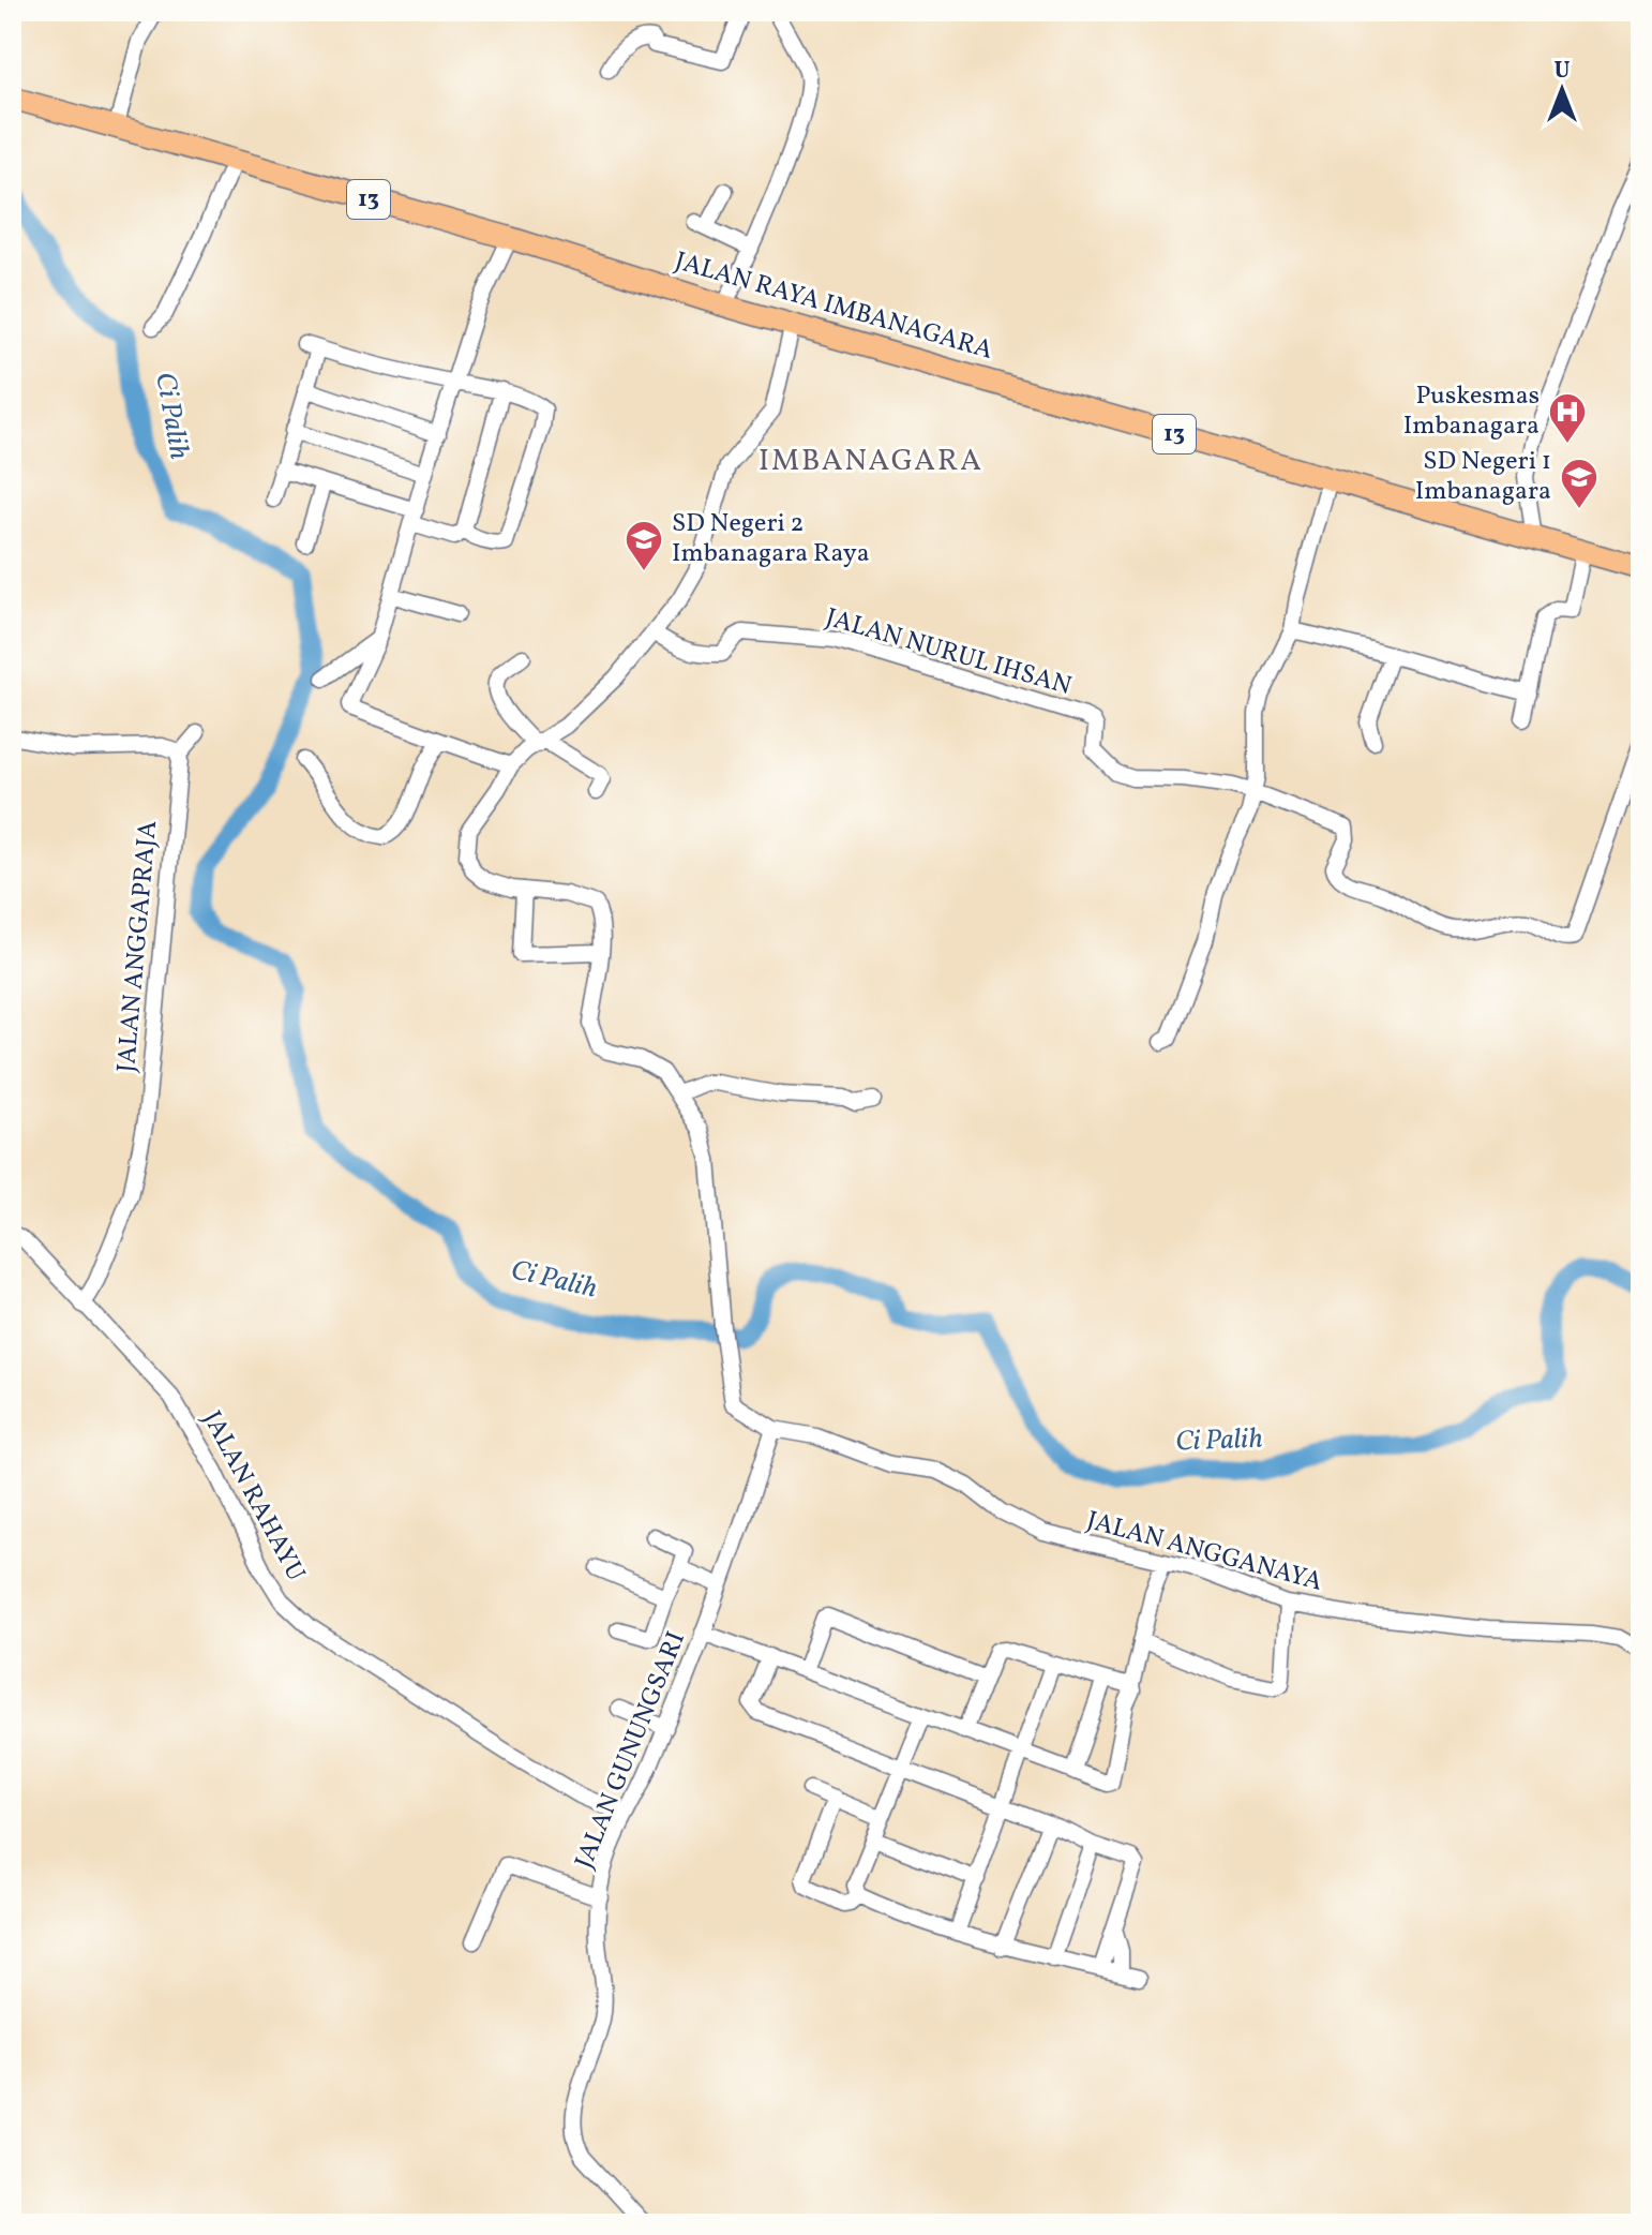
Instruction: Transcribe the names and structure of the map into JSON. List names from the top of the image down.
{
  "streets": {
    "highway": ["13", "JALAN RAYA IMBANAGARA"],
    "street": [
      "JALAN NURUL IHSAN",
      "JALAN ANGGAPRAJA",
      "JALAN RAHAYU",
      "JALAN ANGGANAYA",
      "JALAN GUNUNGSARI"
    ]
  },
  "crossings": [
    ["JALAN ANGGAPRAJA", "JALAN RAHAYU"],
    ["JALAN RAHAYU", "JALAN GUNUNGSARI"],
    ["JALAN ANGGANAYA", "JALAN GUNUNGSARI"]
  ],
  "districts": ["IMBANAGARA"],
  "water": ["Ci Palih"],
  "places": {
    "hospital": ["Puskesmas Imbanagara"],
    "school or university": ["SD Negeri 1 Imbanagara", "SD Negeri 2 Imbanagara Raya"]
  },
  "north": "top"
}
